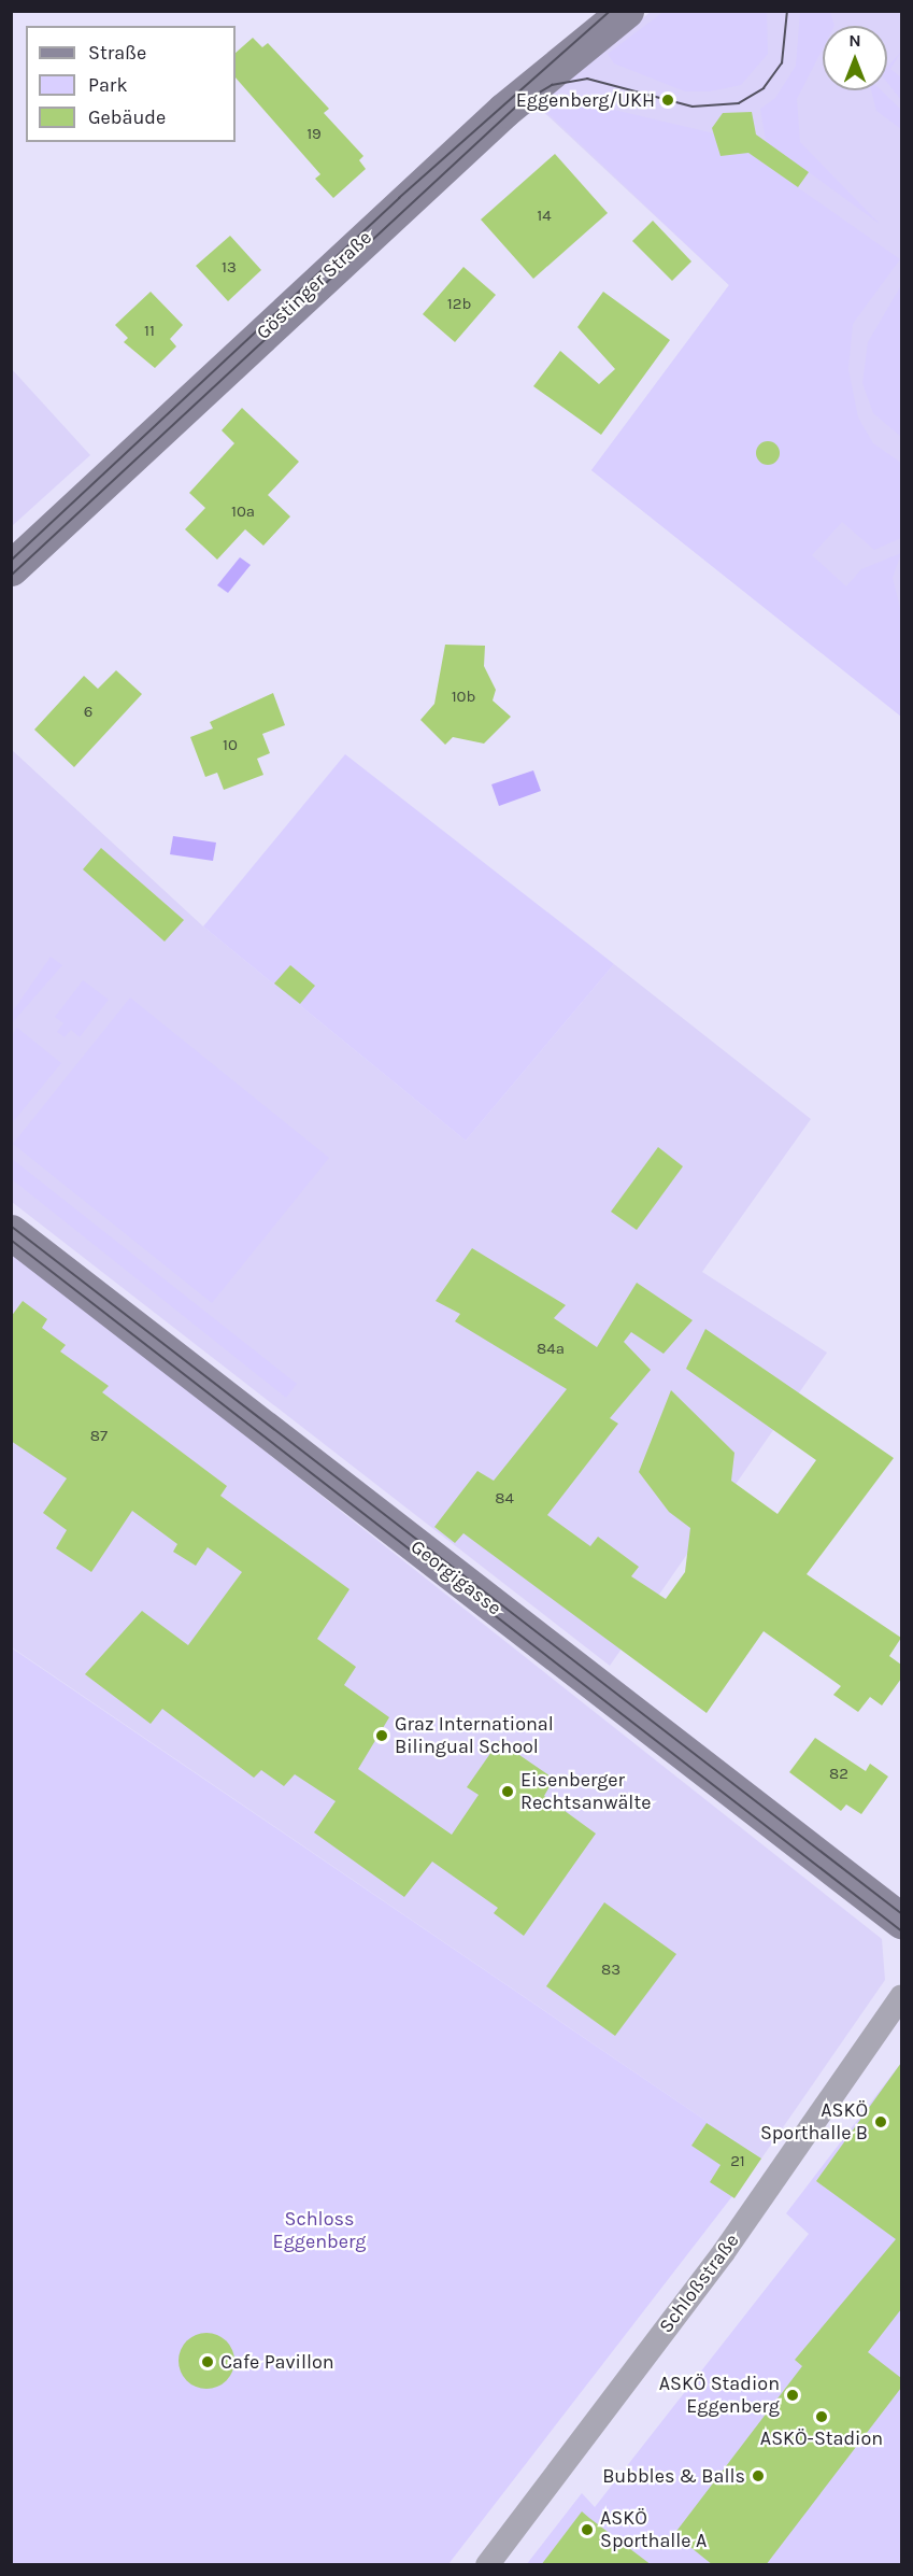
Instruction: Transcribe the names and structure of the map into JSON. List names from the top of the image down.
{
  "streets": {
    "main road": ["Göstinger Straße", "Georgigasse"],
    "street": ["Schloßstraße"]
  },
  "parks": ["Schloss Eggenberg"],
  "places": [
    "Eggenberg/UKH",
    "Graz International Bilingual School",
    "Eisenberger Rechtsanwälte",
    "ASKÖ Sporthalle B",
    "Cafe Pavillon",
    "ASKÖ Stadion Eggenberg",
    "ASKÖ-Stadion",
    "Bubbles & Balls",
    "ASKÖ Sporthalle A"
  ],
  "house_numbers": [
    "19",
    "14",
    "13",
    "12b",
    "11",
    "10a",
    "10b",
    "6",
    "10",
    "84a",
    "87",
    "84",
    "82",
    "83",
    "21"
  ],
  "legend": ["Straße", "Park", "Gebäude"],
  "north": "top"
}
